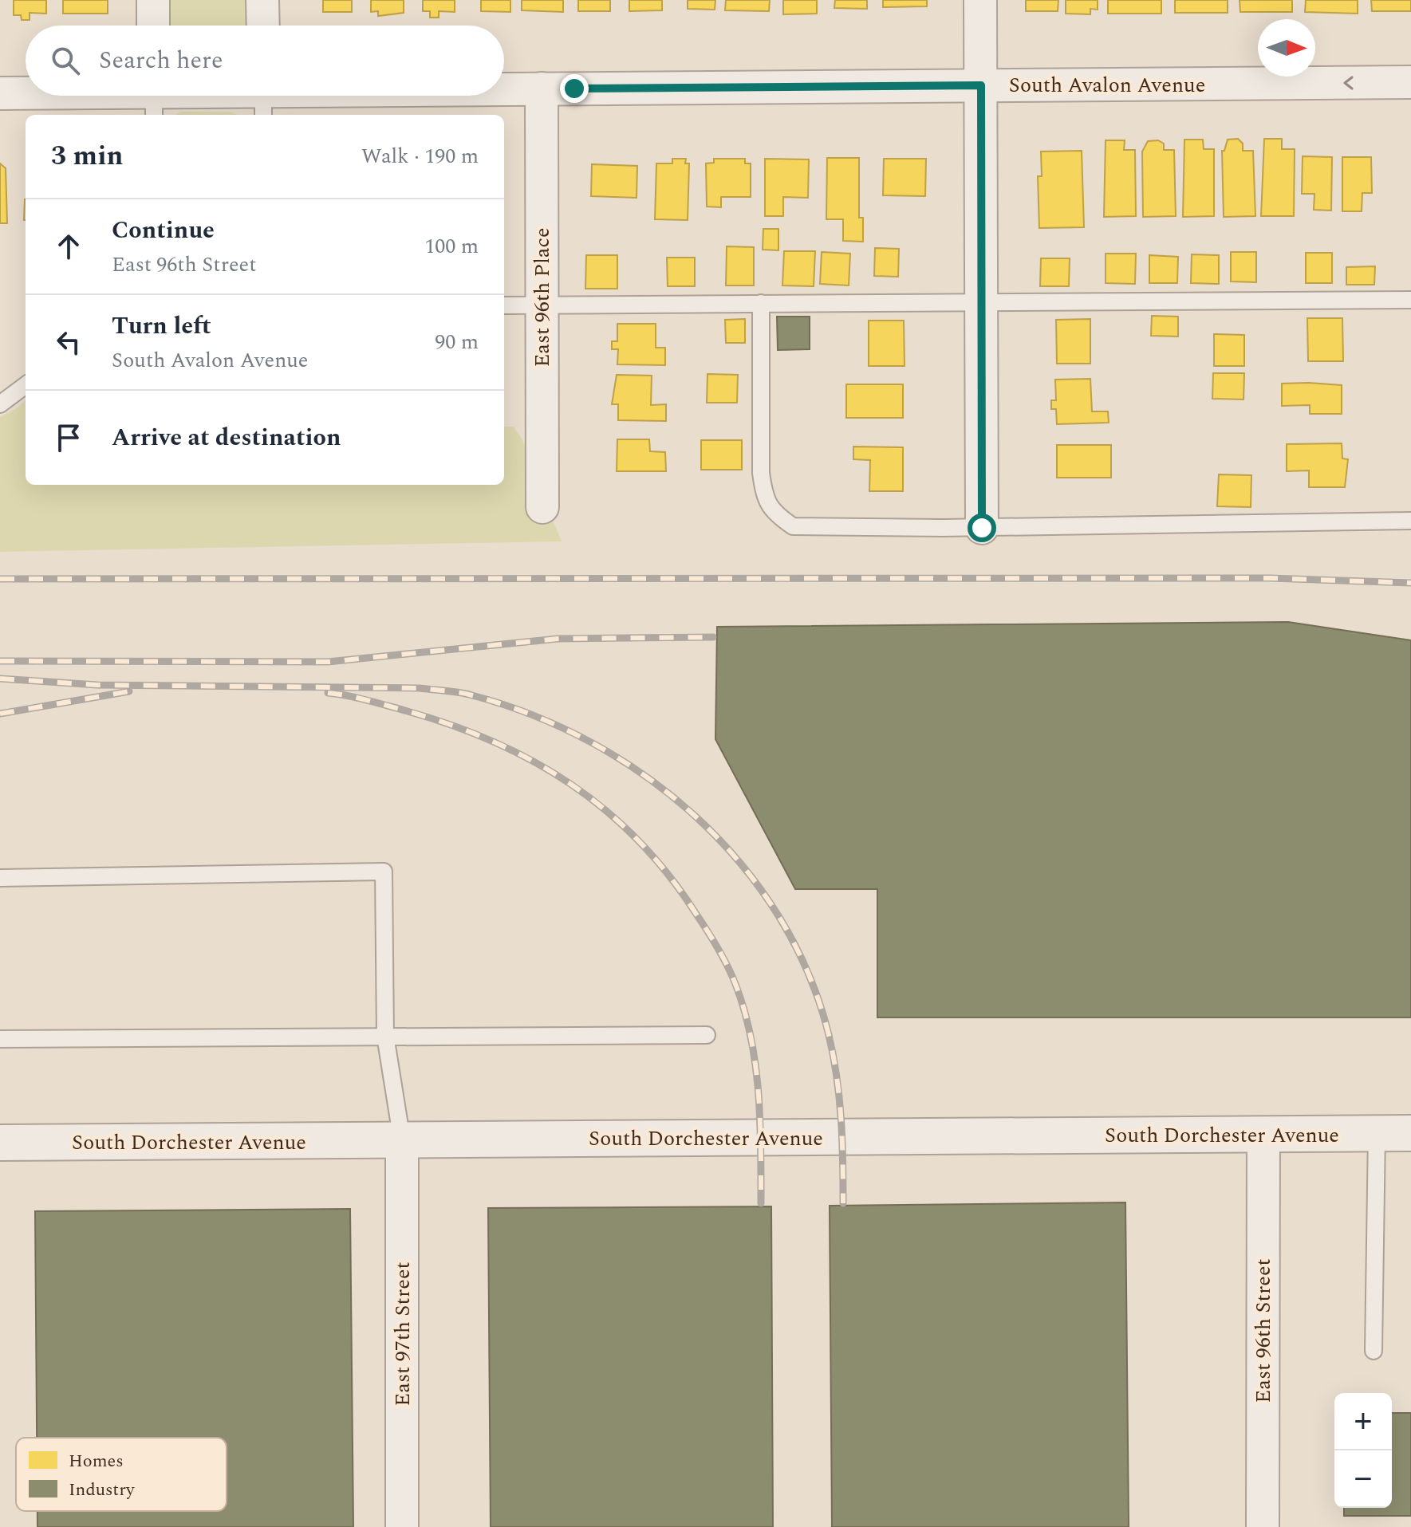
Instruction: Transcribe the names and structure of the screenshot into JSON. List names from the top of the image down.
{
  "streets": {
    "street": [
      "South Avalon Avenue",
      "East 96th Place",
      "South Dorchester Avenue",
      "East 96th Street",
      "East 97th Street"
    ]
  },
  "crossings": [
    ["South Avalon Avenue", "East 96th Place"],
    ["South Dorchester Avenue", "East 96th Street"],
    ["South Dorchester Avenue", "East 97th Street"]
  ],
  "one_way": ["South Avalon Avenue"],
  "legend": ["Homes", "Industry"],
  "north": "right",
  "page": {
    "search": "Search here",
    "heading": ["3 min", "Walk · 190 m"],
    "list": [
      ["Continue", "East 96th Street", "100 m"],
      ["Turn left", "South Avalon Avenue", "90 m"],
      "Arrive at destination"
    ],
    "map_buttons": ["+", "−"]
  }
}
